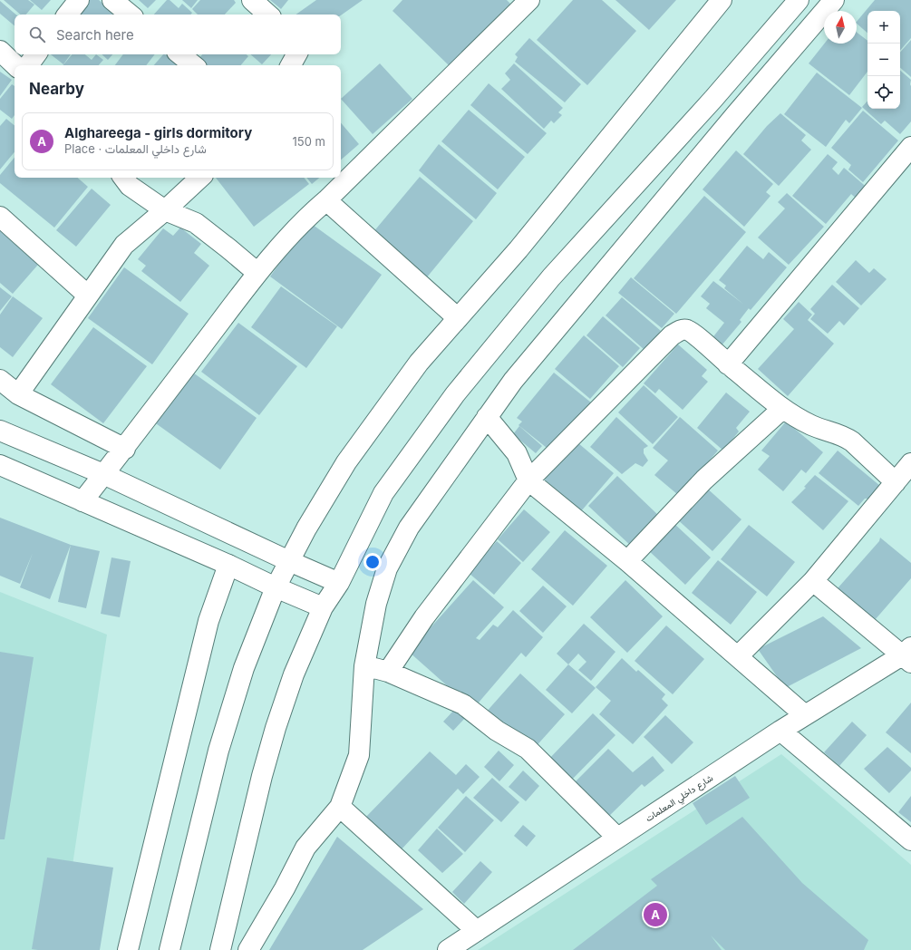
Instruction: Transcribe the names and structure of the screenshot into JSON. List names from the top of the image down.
{
  "streets": {
    "street": ["شارع داخلي المعلمات"]
  },
  "north": "top",
  "page": {
    "map_buttons": ["+", "−"],
    "search": "Search here",
    "heading": "Nearby",
    "list": [
      {
        "mark": "A",
        "name": "Alghareega - girls dormitory",
        "note": "Place · شارع داخلي المعلمات",
        "value": "150 m"
      }
    ],
    "pins": "A"
  }
}
